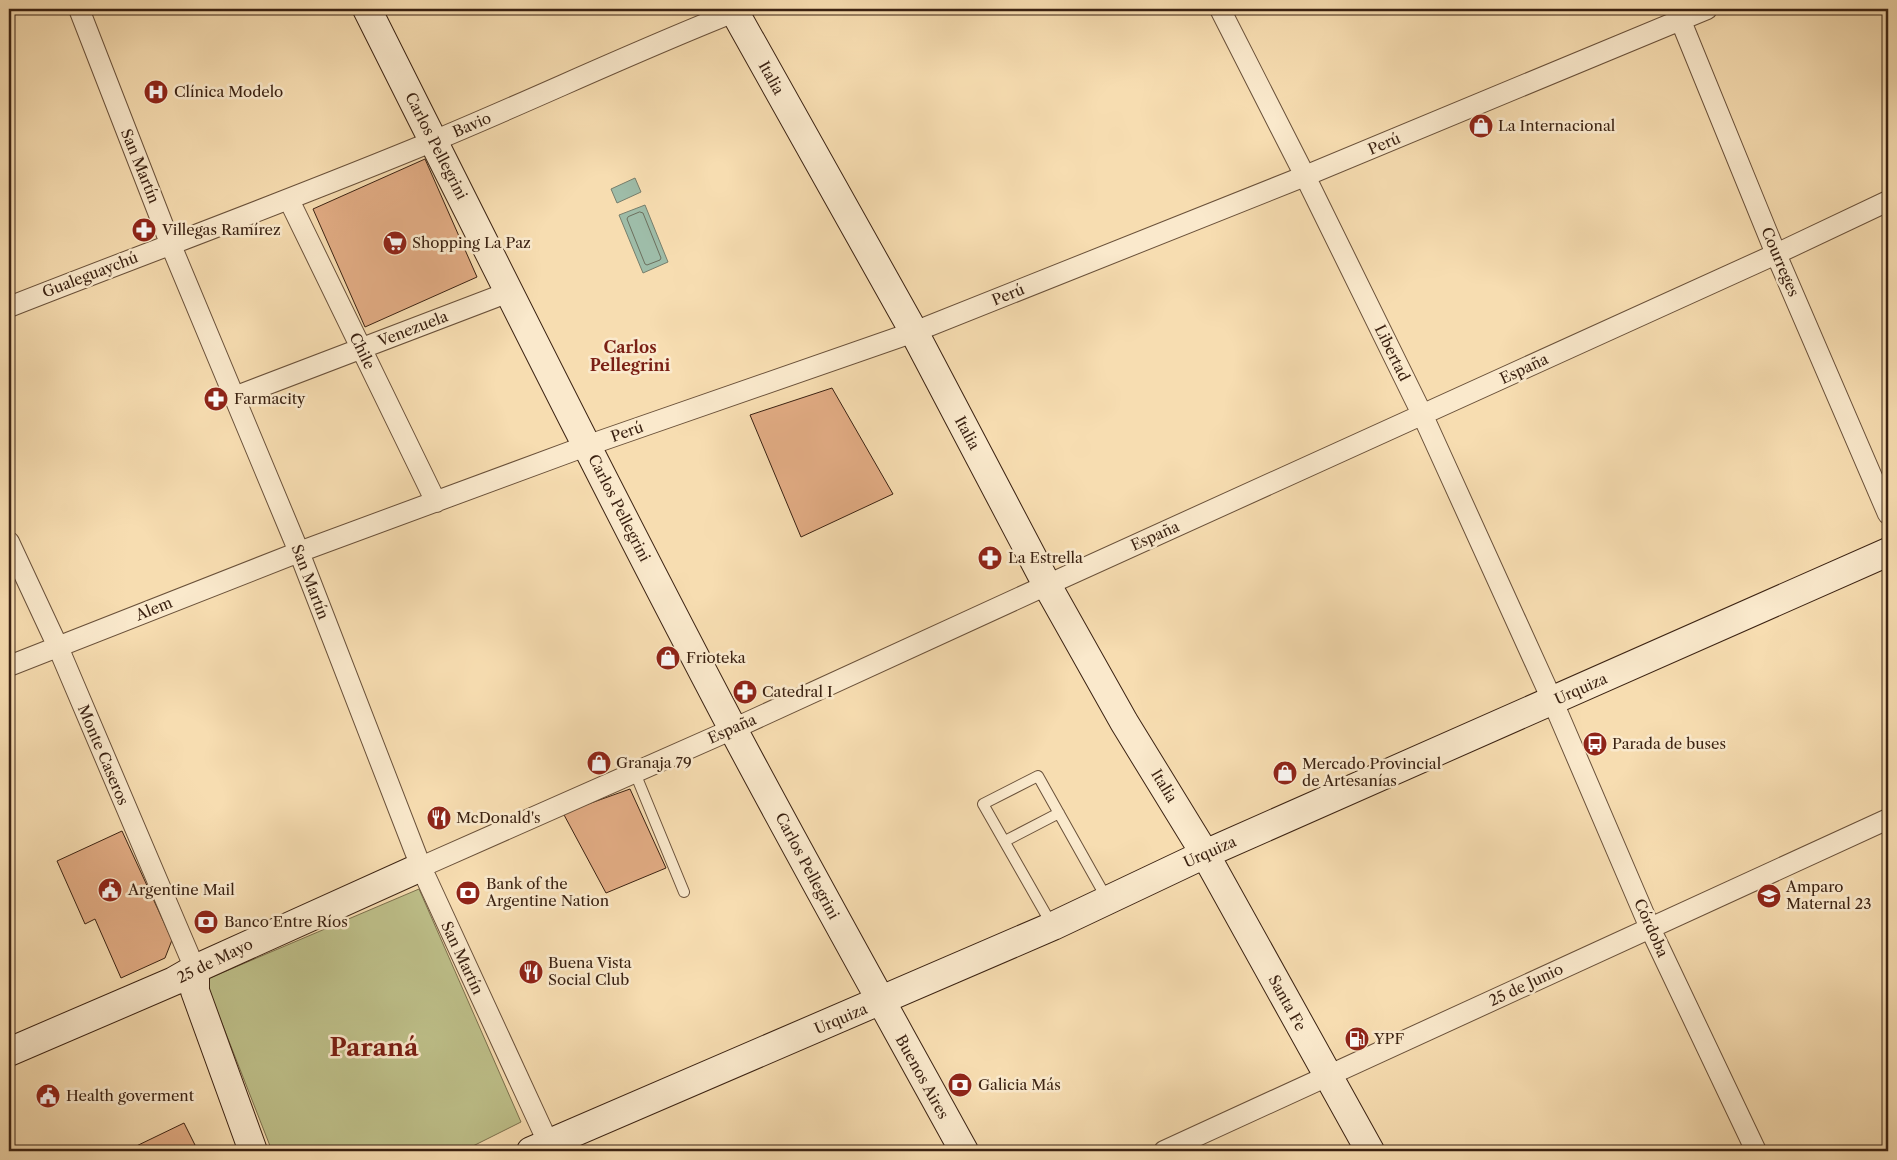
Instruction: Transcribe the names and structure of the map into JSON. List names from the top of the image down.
{
  "streets": {
    "street": [
      "Italia",
      "Bavio",
      "Perú",
      "Carlos Pellegrini",
      "San Martín",
      "Courreges",
      "Gualeguaychú",
      "Venezuela",
      "Chile",
      "Libertad",
      "España",
      "Alem",
      "Urquiza",
      "Monte Caseros",
      "Córdoba",
      "25 de Mayo",
      "25 de Junio",
      "Santa Fe",
      "Buenos Aires"
    ]
  },
  "crossings": [
    ["Italia", "Bavio"],
    ["Italia", "Perú"],
    ["Italia", "España"],
    ["Italia", "Urquiza"],
    ["Italia", "Santa Fe"],
    ["Bavio", "Carlos Pellegrini"],
    ["Bavio", "San Martín"],
    ["Bavio", "Gualeguaychú"],
    ["Bavio", "Chile"],
    ["Perú", "Carlos Pellegrini"],
    ["Perú", "San Martín"],
    ["Perú", "Courreges"],
    ["Perú", "Chile"],
    ["Perú", "Libertad"],
    ["Perú", "Alem"],
    ["Carlos Pellegrini", "Venezuela"],
    ["Carlos Pellegrini", "España"],
    ["Carlos Pellegrini", "Urquiza"],
    ["Carlos Pellegrini", "Buenos Aires"],
    ["San Martín", "Gualeguaychú"],
    ["San Martín", "Venezuela"],
    ["San Martín", "España"],
    ["San Martín", "Alem"],
    ["San Martín", "Urquiza"],
    ["San Martín", "25 de Mayo"],
    ["Courreges", "España"],
    ["Venezuela", "Chile"],
    ["Libertad", "España"],
    ["Libertad", "Urquiza"],
    ["Libertad", "Córdoba"],
    ["España", "25 de Mayo"],
    ["Alem", "Monte Caseros"],
    ["Urquiza", "Córdoba"],
    ["Urquiza", "Santa Fe"],
    ["Urquiza", "Buenos Aires"],
    ["Monte Caseros", "25 de Mayo"],
    ["Córdoba", "25 de Junio"],
    ["25 de Junio", "Santa Fe"]
  ],
  "districts": ["Carlos Pellegrini", "Paraná"],
  "places": {
    "hospital": ["Clínica Modelo"],
    "shop": [
      "La Internacional",
      "Frioteka",
      "Granaja 79",
      "Mercado Provincial de Artesanías"
    ],
    "pharmacy": [
      "Villegas Ramírez",
      "Farmacity",
      "La Estrella",
      "Catedral I"
    ],
    "supermarket": ["Shopping La Paz"],
    "bus stop": ["Parada de buses"],
    "restaurant": ["McDonald's", "Buena Vista Social Club"],
    "public building": ["Argentine Mail", "Health goverment"],
    "bank": ["Bank of the Argentine Nation", "Banco Entre Ríos", "Galicia Más"],
    "school or university": ["Amparo Maternal 23"],
    "fuel station": ["YPF"]
  }
}
